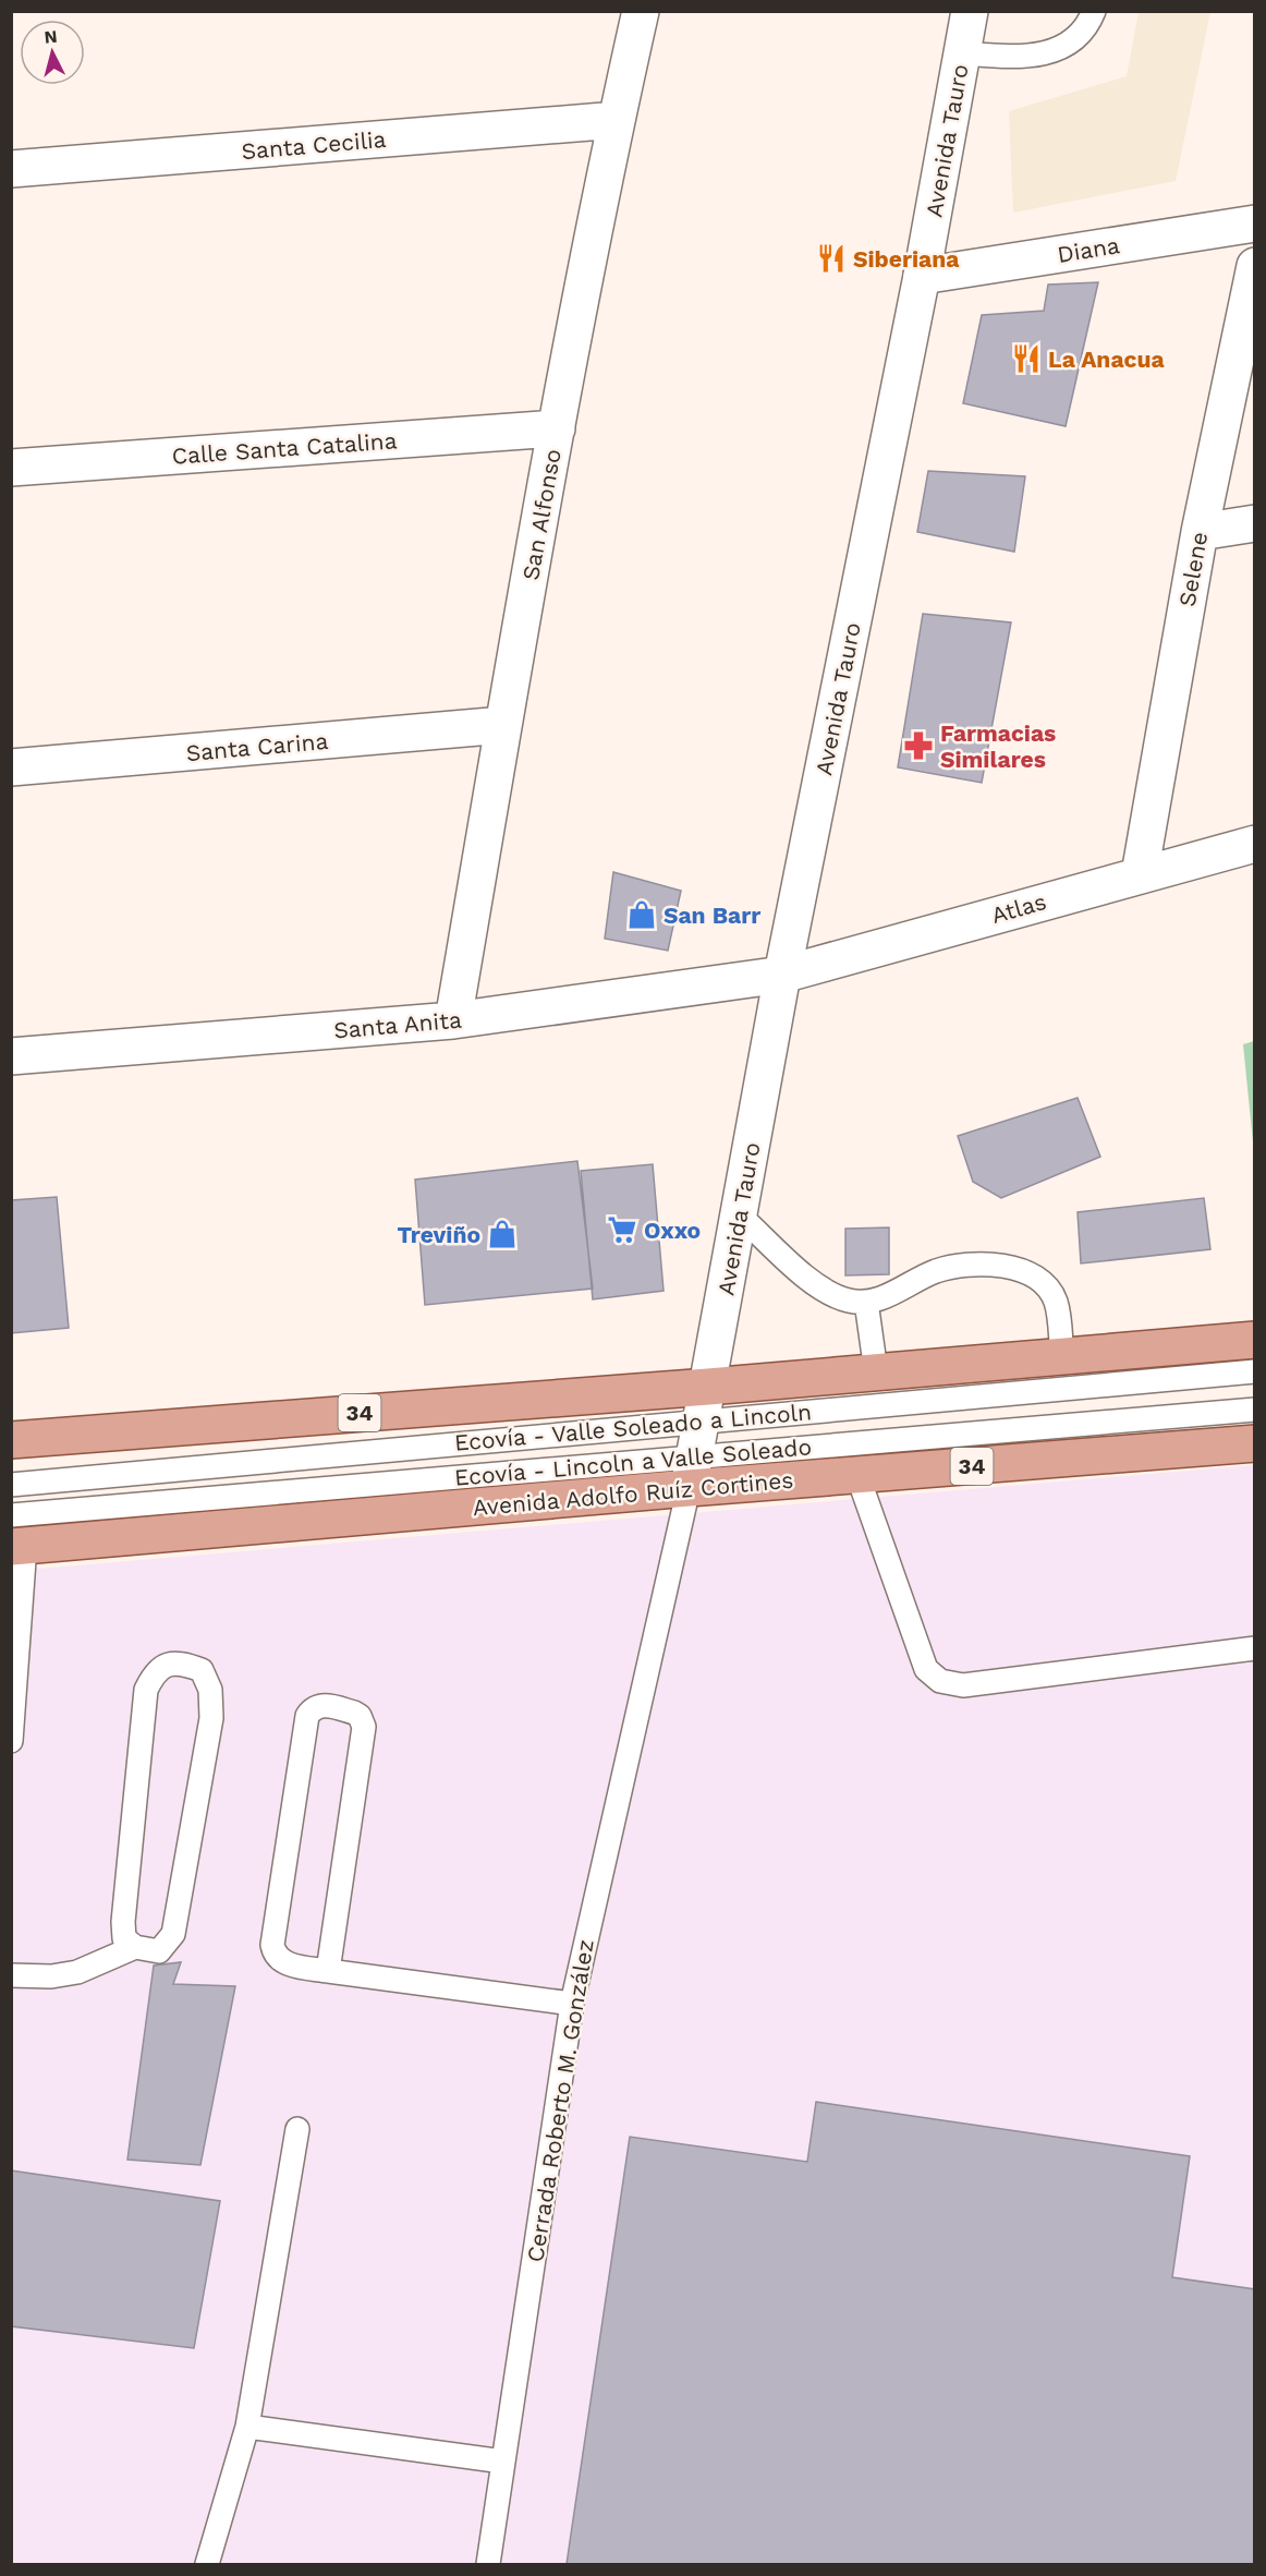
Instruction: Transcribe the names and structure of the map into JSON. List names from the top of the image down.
{
  "streets": {
    "main road": ["34", "Avenida Adolfo Ruíz Cortines"],
    "street": [
      "Avenida Tauro",
      "Santa Cecilia",
      "Diana",
      "Calle Santa Catalina",
      "San Alfonso",
      "Selene",
      "Santa Carina",
      "Atlas",
      "Santa Anita"
    ],
    "lane": ["Ecovía - Valle Soleado a Lincoln", "Ecovía - Lincoln a Valle Soleado", "Cerrada Roberto M. González"]
  },
  "crossings": [
    ["Avenida Tauro", "Diana"],
    ["Avenida Tauro", "Atlas"],
    ["Avenida Tauro", "Santa Anita"],
    ["Avenida Tauro", "34"],
    ["Avenida Tauro", "Ecovía - Valle Soleado a Lincoln"],
    ["Avenida Tauro", "Ecovía - Lincoln a Valle Soleado"],
    ["Avenida Tauro", "Avenida Adolfo Ruíz Cortines"],
    ["Avenida Tauro", "Cerrada Roberto M. González"],
    ["Santa Cecilia", "San Alfonso"],
    ["Calle Santa Catalina", "San Alfonso"],
    ["San Alfonso", "Santa Carina"],
    ["San Alfonso", "Santa Anita"],
    ["Selene", "Atlas"],
    ["Atlas", "Santa Anita"],
    ["Ecovía - Lincoln a Valle Soleado", "Avenida Adolfo Ruíz Cortines"],
    ["Ecovía - Lincoln a Valle Soleado", "Cerrada Roberto M. González"],
    ["Avenida Adolfo Ruíz Cortines", "Cerrada Roberto M. González"]
  ],
  "places": {
    "restaurant": ["Siberiana", "La Anacua"],
    "pharmacy": ["Farmacias Similares"],
    "shop": ["San Barr", "Treviño"],
    "supermarket": ["Oxxo"]
  },
  "north": "top"
}
